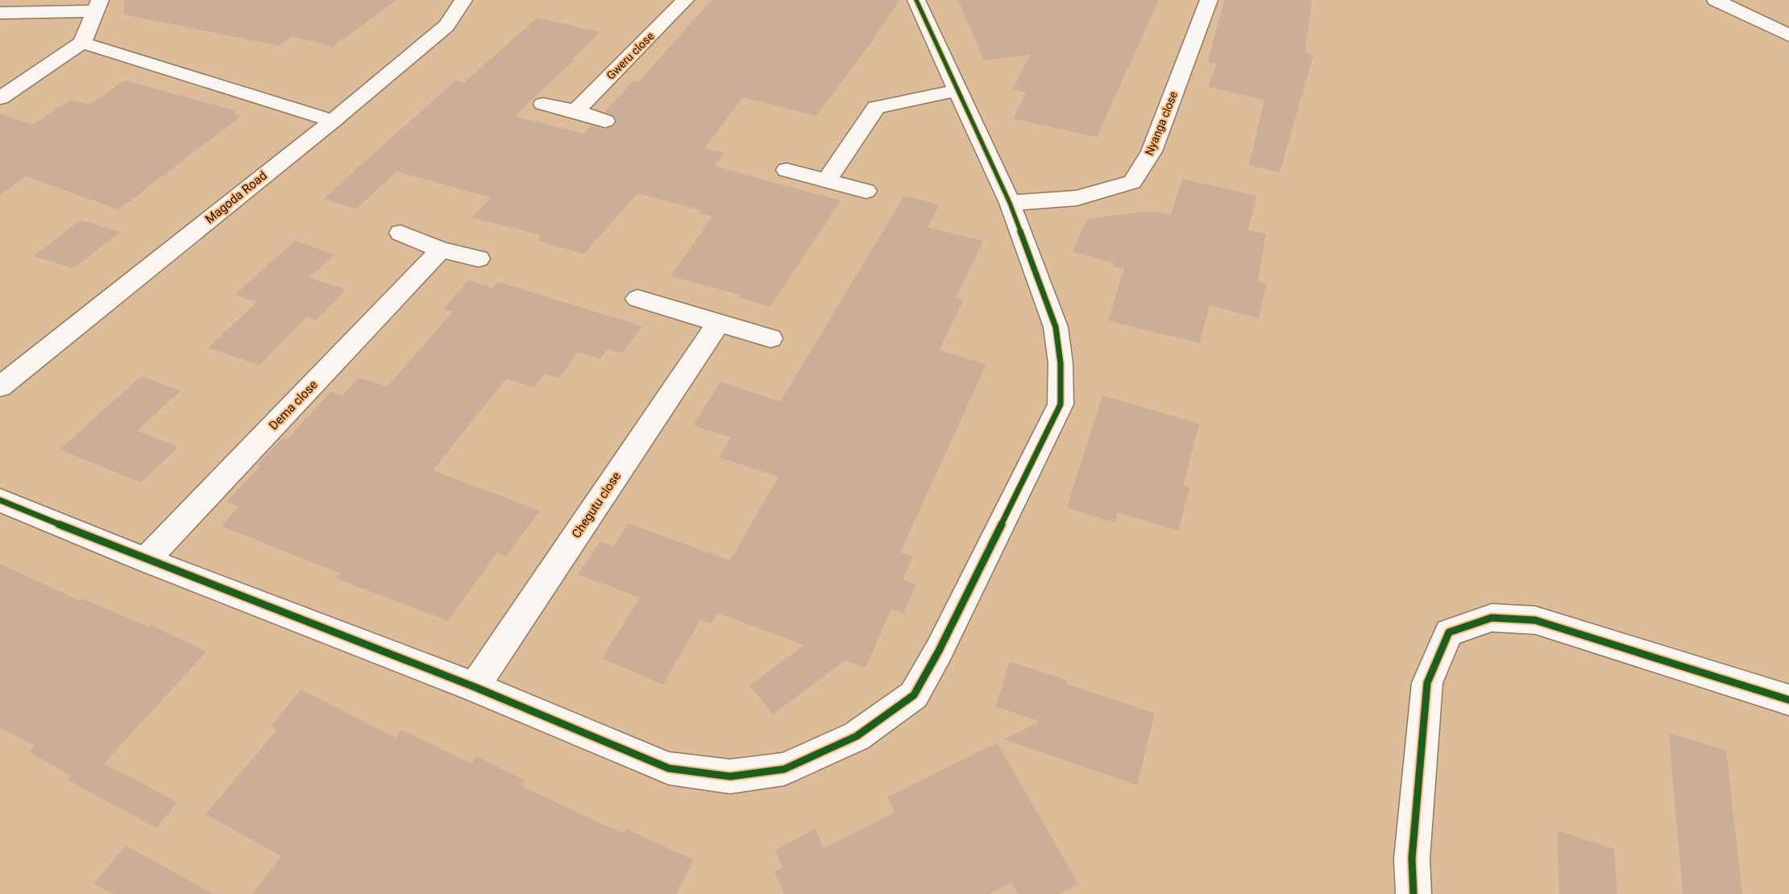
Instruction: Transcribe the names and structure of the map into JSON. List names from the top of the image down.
{
  "streets": {
    "street": [
      "Gweru close",
      "Nyanga close",
      "Magoda Road",
      "Dema close",
      "Chegutu close"
    ]
  }
}
